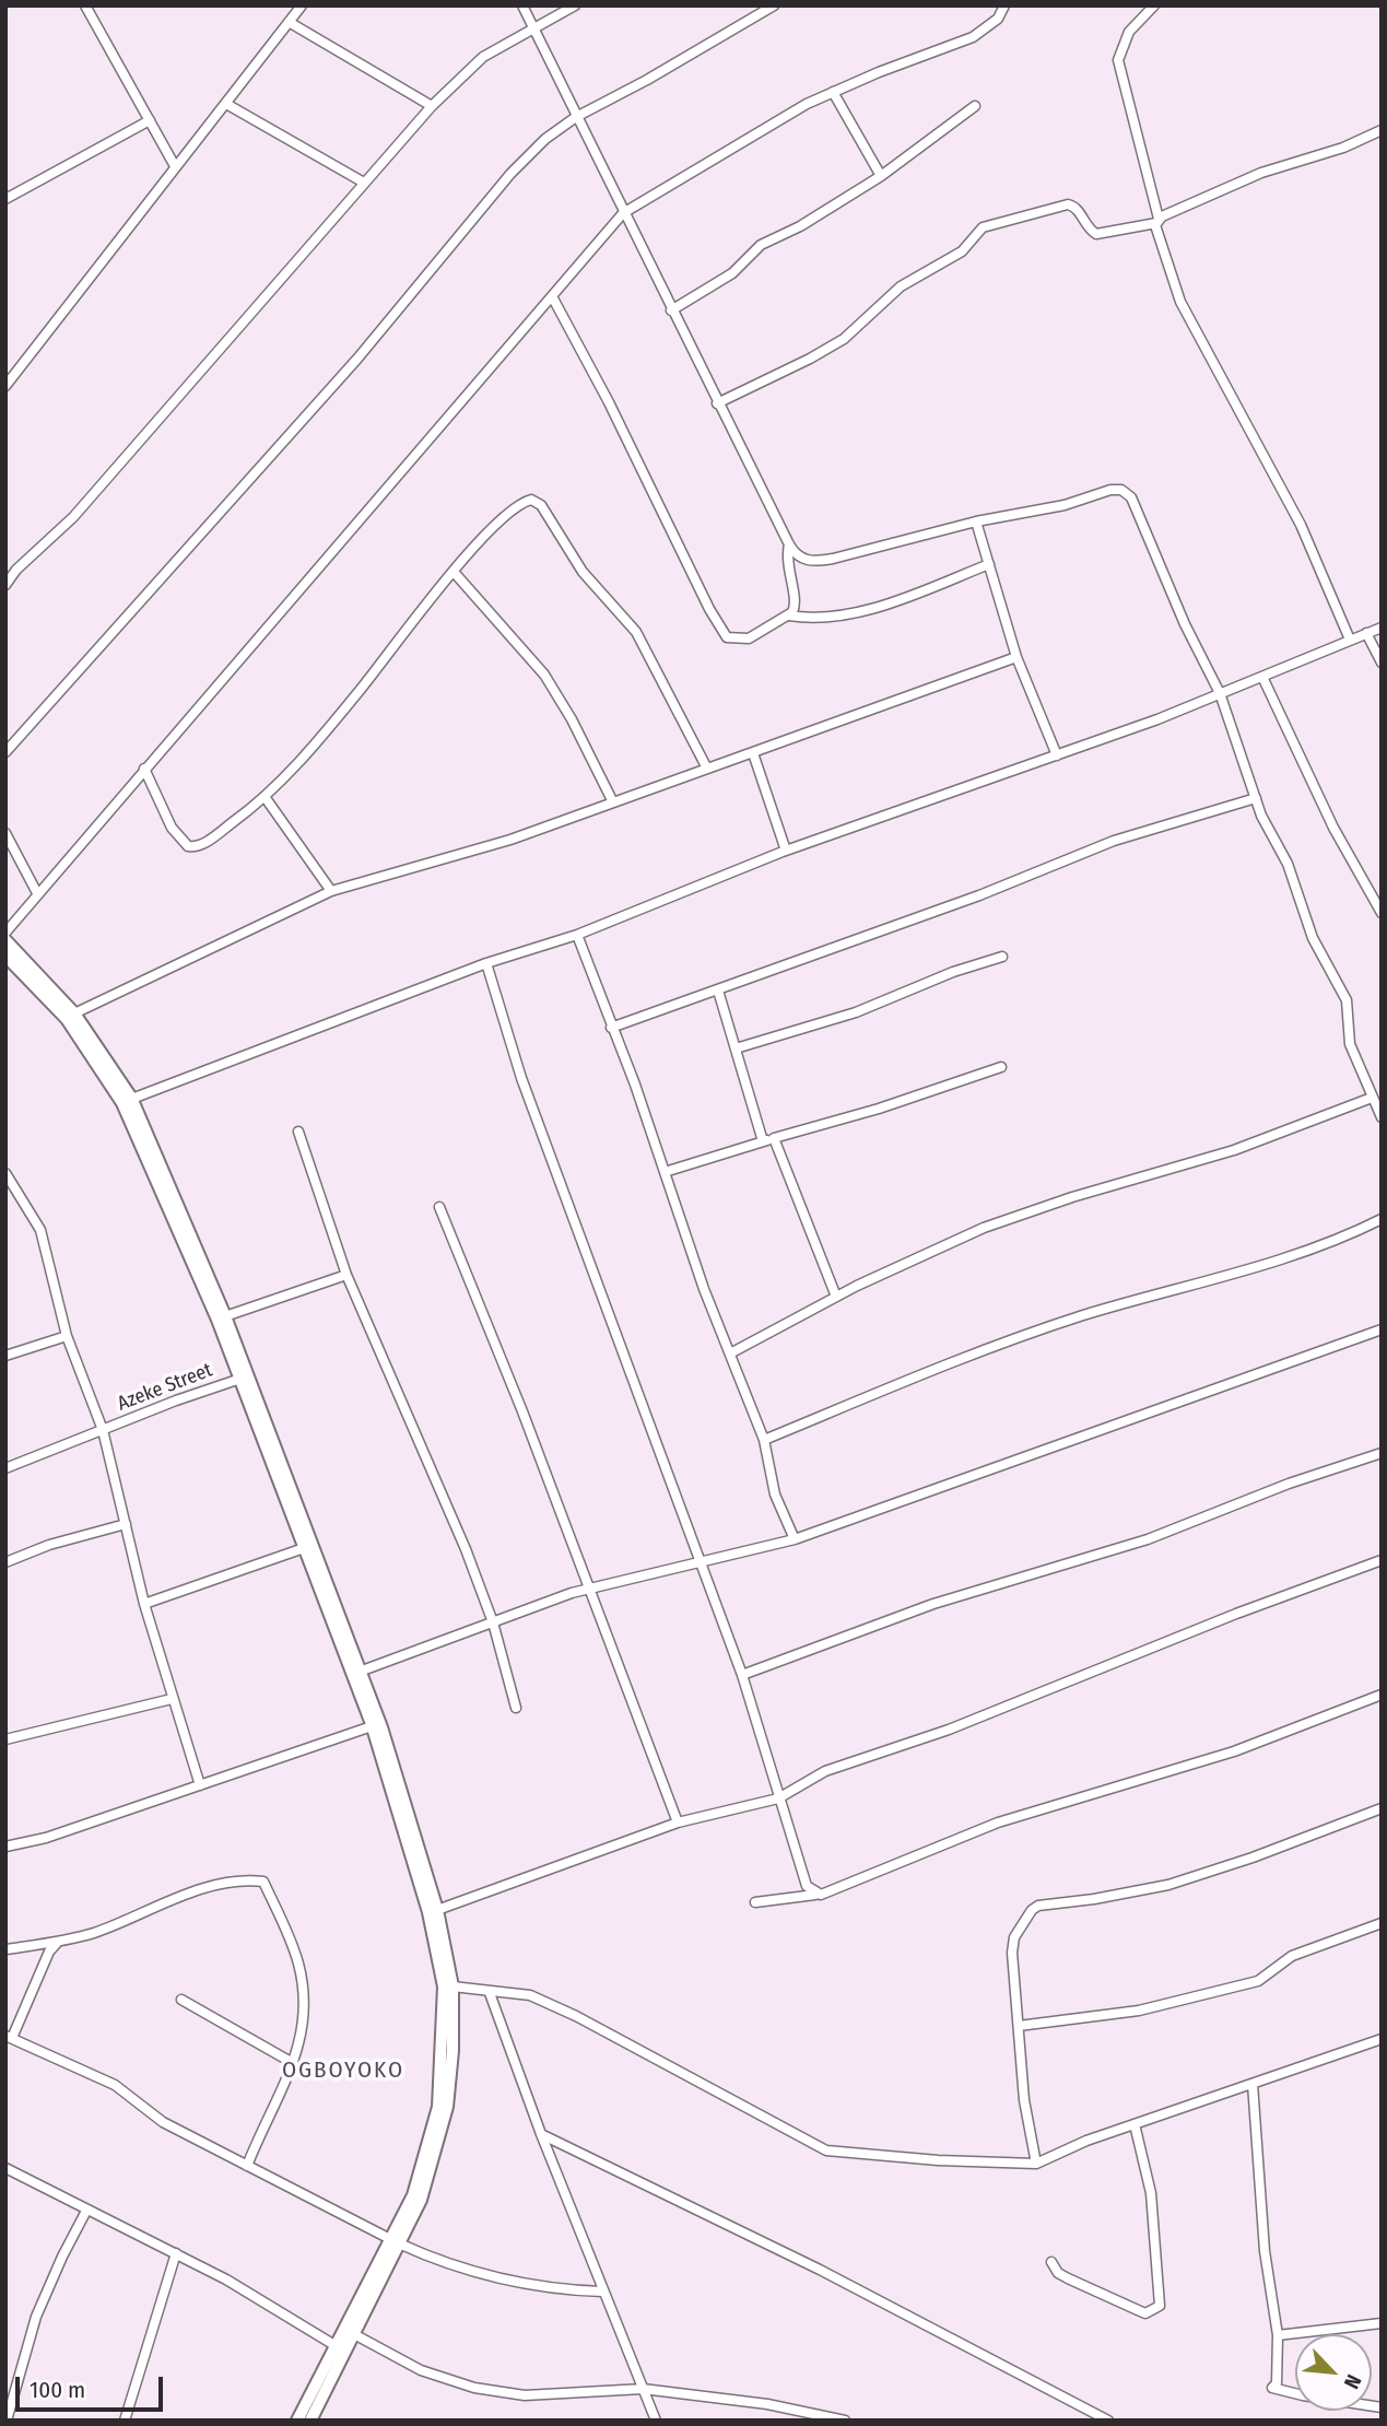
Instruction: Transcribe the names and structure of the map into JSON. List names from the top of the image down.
{
  "streets": {
    "street": ["Azeke Street"]
  },
  "districts": ["OGBOYOKO"],
  "scale_bar": "100 m",
  "north": "bottom right"
}
